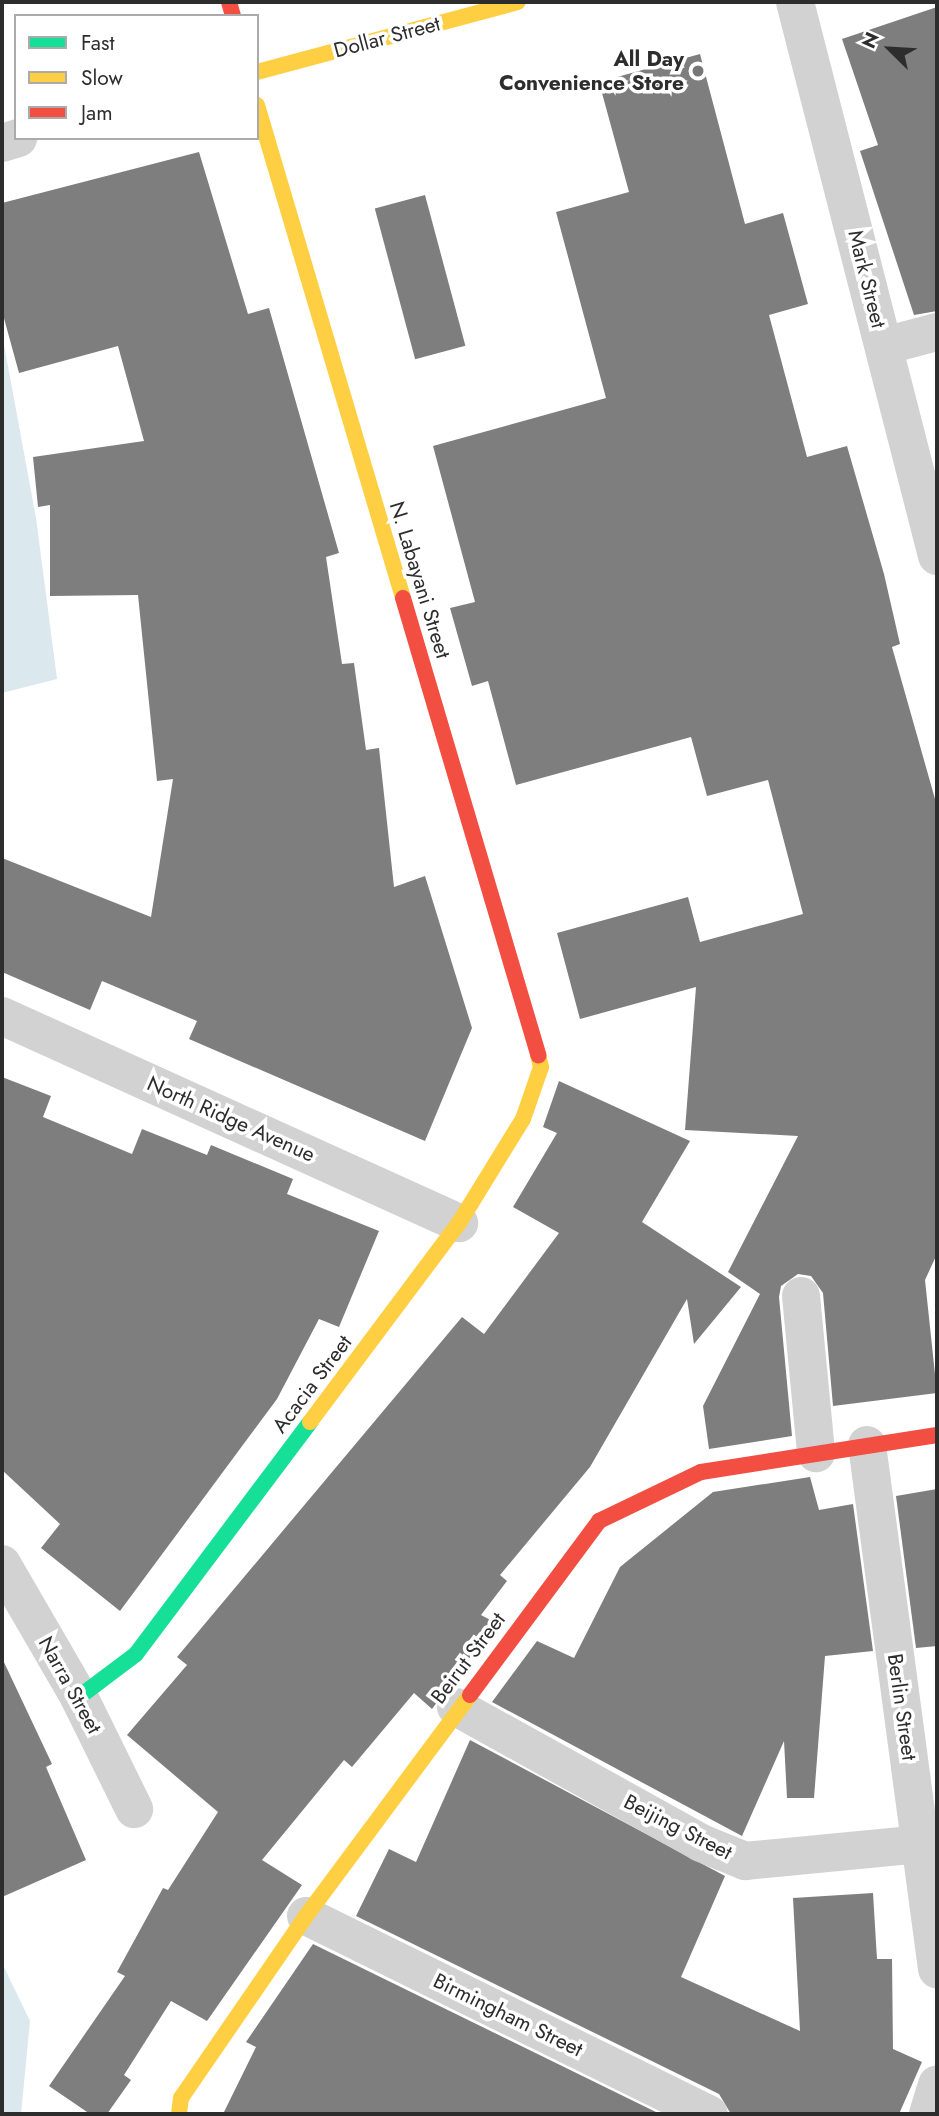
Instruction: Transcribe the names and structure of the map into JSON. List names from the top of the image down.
{
  "streets": {
    "street": [
      "Dollar Street",
      "Mark Street",
      "N. Labayani Street",
      "North Ridge Avenue",
      "Acacia Street",
      "Beirut Street",
      "Narra Street",
      "Berlin Street",
      "Beijing Street",
      "Birmingham Street"
    ]
  },
  "crossings": [
    ["N. Labayani Street", "Acacia Street"],
    ["North Ridge Avenue", "Acacia Street"],
    ["Acacia Street", "Narra Street"],
    ["Beirut Street", "Berlin Street"],
    ["Beirut Street", "Beijing Street"],
    ["Beirut Street", "Birmingham Street"],
    ["Berlin Street", "Beijing Street"]
  ],
  "places": ["All Day Convenience Store"],
  "legend": ["Fast", "Slow", "Jam"],
  "north": "top left"
}
